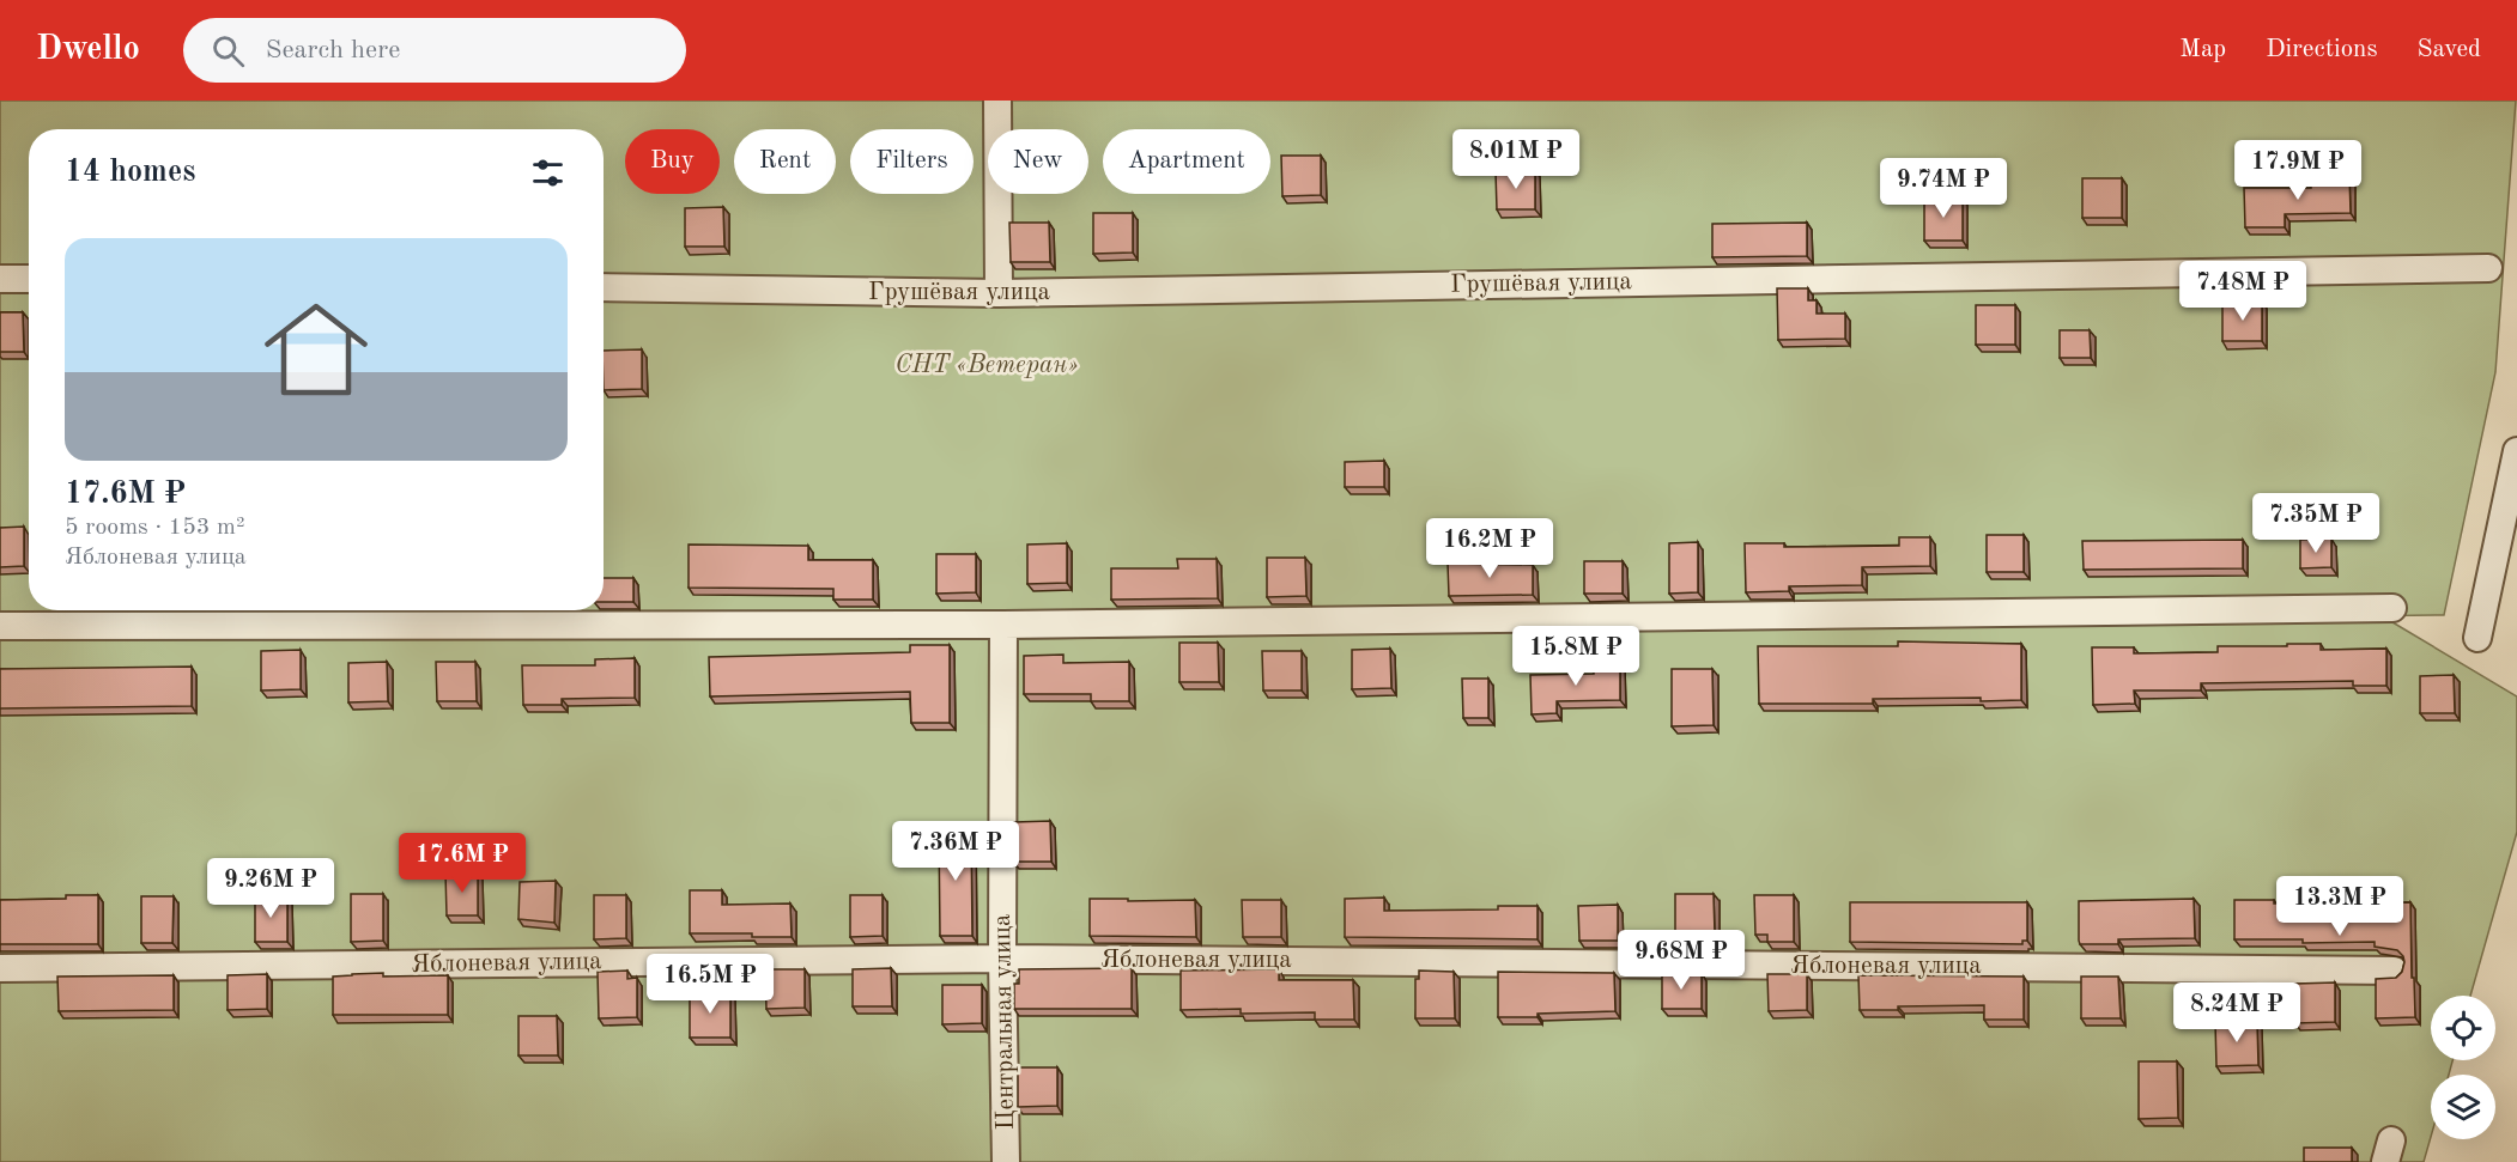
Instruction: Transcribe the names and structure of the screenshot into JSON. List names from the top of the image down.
{
  "streets": {
    "street": ["Грушёвая улица", "Яблоневая улица", "Центральная улица"]
  },
  "crossings": [
    ["Яблоневая улица", "Центральная улица"]
  ],
  "parks": ["СНТ «Ветеран»"],
  "page": {
    "header": "Dwello",
    "search": "Search here",
    "nav": ["Map", "Directions", "Saved"],
    "price": [
      "8.01M ₽",
      "17.9M ₽",
      "9.74M ₽",
      "7.48M ₽",
      "7.35M ₽",
      "16.2M ₽",
      "15.8M ₽",
      "7.36M ₽",
      "17.6M ₽",
      "9.26M ₽",
      "13.3M ₽",
      "9.68M ₽",
      "16.5M ₽",
      "8.24M ₽"
    ],
    "chip": [
      "Buy",
      "Rent",
      "Filters",
      "New",
      "Apartment"
    ],
    "heading": "14 homes",
    "list": [
      {
        "name": "17.6M ₽",
        "note": "5 rooms · 153 m² · Яблоневая улица"
      }
    ]
  }
}
